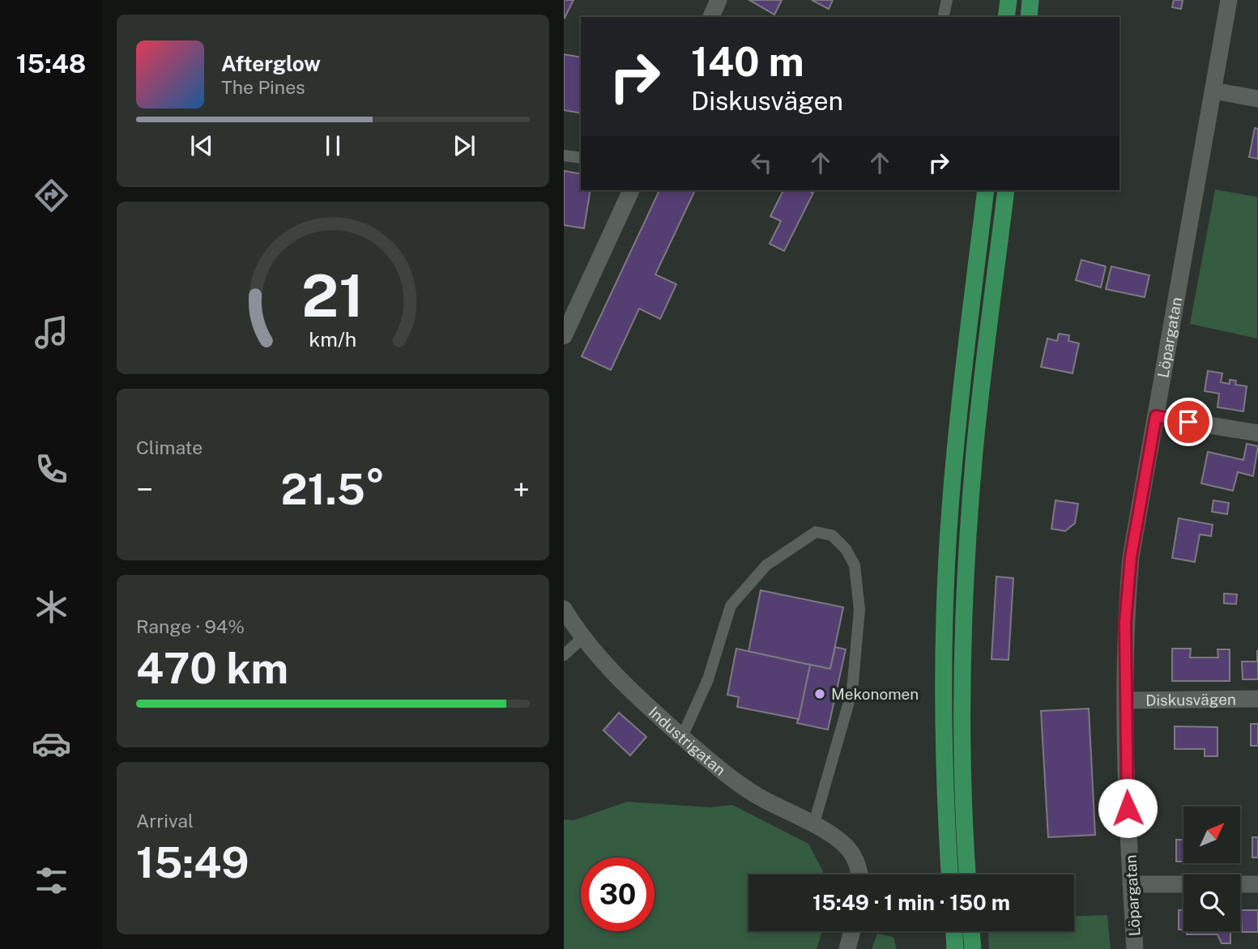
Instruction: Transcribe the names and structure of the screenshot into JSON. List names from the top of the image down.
{
  "streets": {
    "street": ["Löpargatan", "Diskusvägen", "Industrigatan"]
  },
  "crossings": [
    ["Löpargatan", "Diskusvägen"]
  ],
  "places": ["Mekonomen"],
  "north": "top right",
  "page": {
    "tabs": "15:48",
    "turn": ["140 m", "Diskusvägen"],
    "song": ["Afterglow", "The Pines"],
    "tile": [
      "Climate",
      ["Range · 94%", "470 km"],
      ["Arrival", "15:49"]
    ],
    "heat": ["−", "21.5°", "+"],
    "limit": "30",
    "trip": "15:49 · 1 min · 150 m",
    "gauge": ["21", "km/h"]
  }
}
